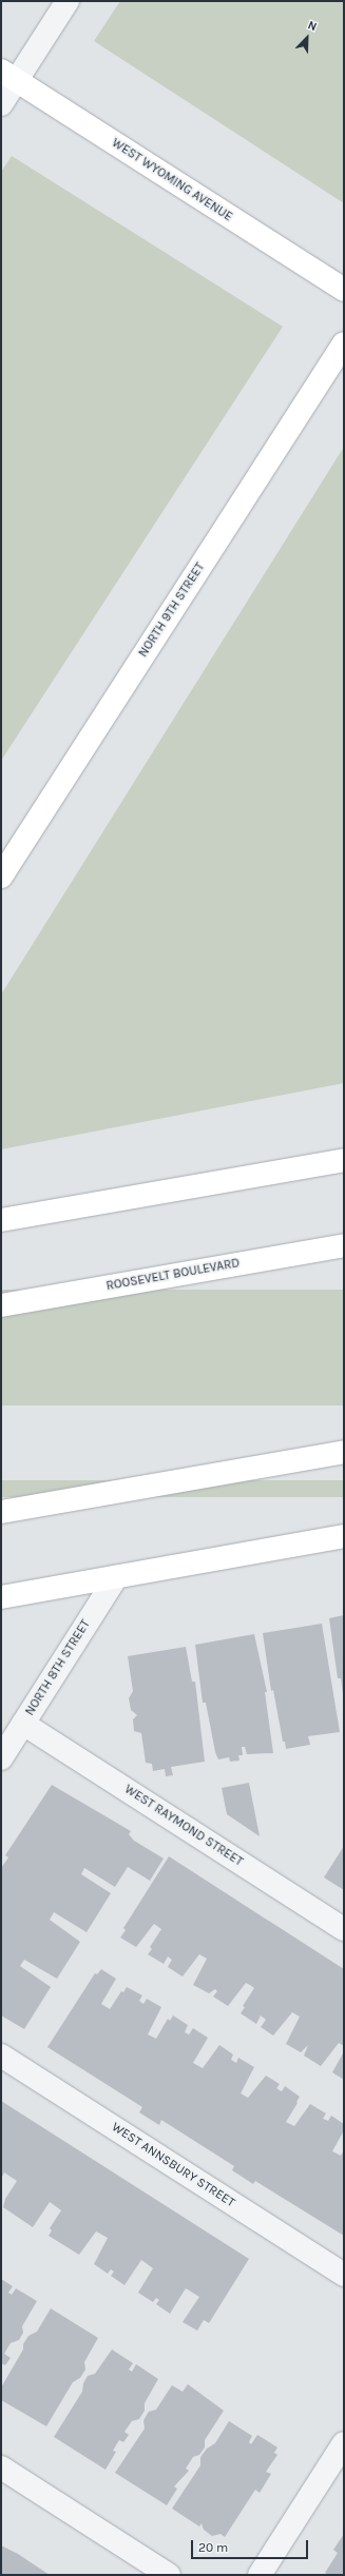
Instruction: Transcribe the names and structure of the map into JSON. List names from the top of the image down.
{
  "streets": {
    "main road": ["WEST WYOMING AVENUE", "NORTH 9TH STREET", "ROOSEVELT BOULEVARD"],
    "street": ["NORTH 8TH STREET", "WEST RAYMOND STREET", "WEST ANNSBURY STREET"]
  },
  "crossings": [
    ["NORTH 8TH STREET", "WEST RAYMOND STREET"]
  ],
  "scale_bar": "20 m",
  "north": "top right"
}
